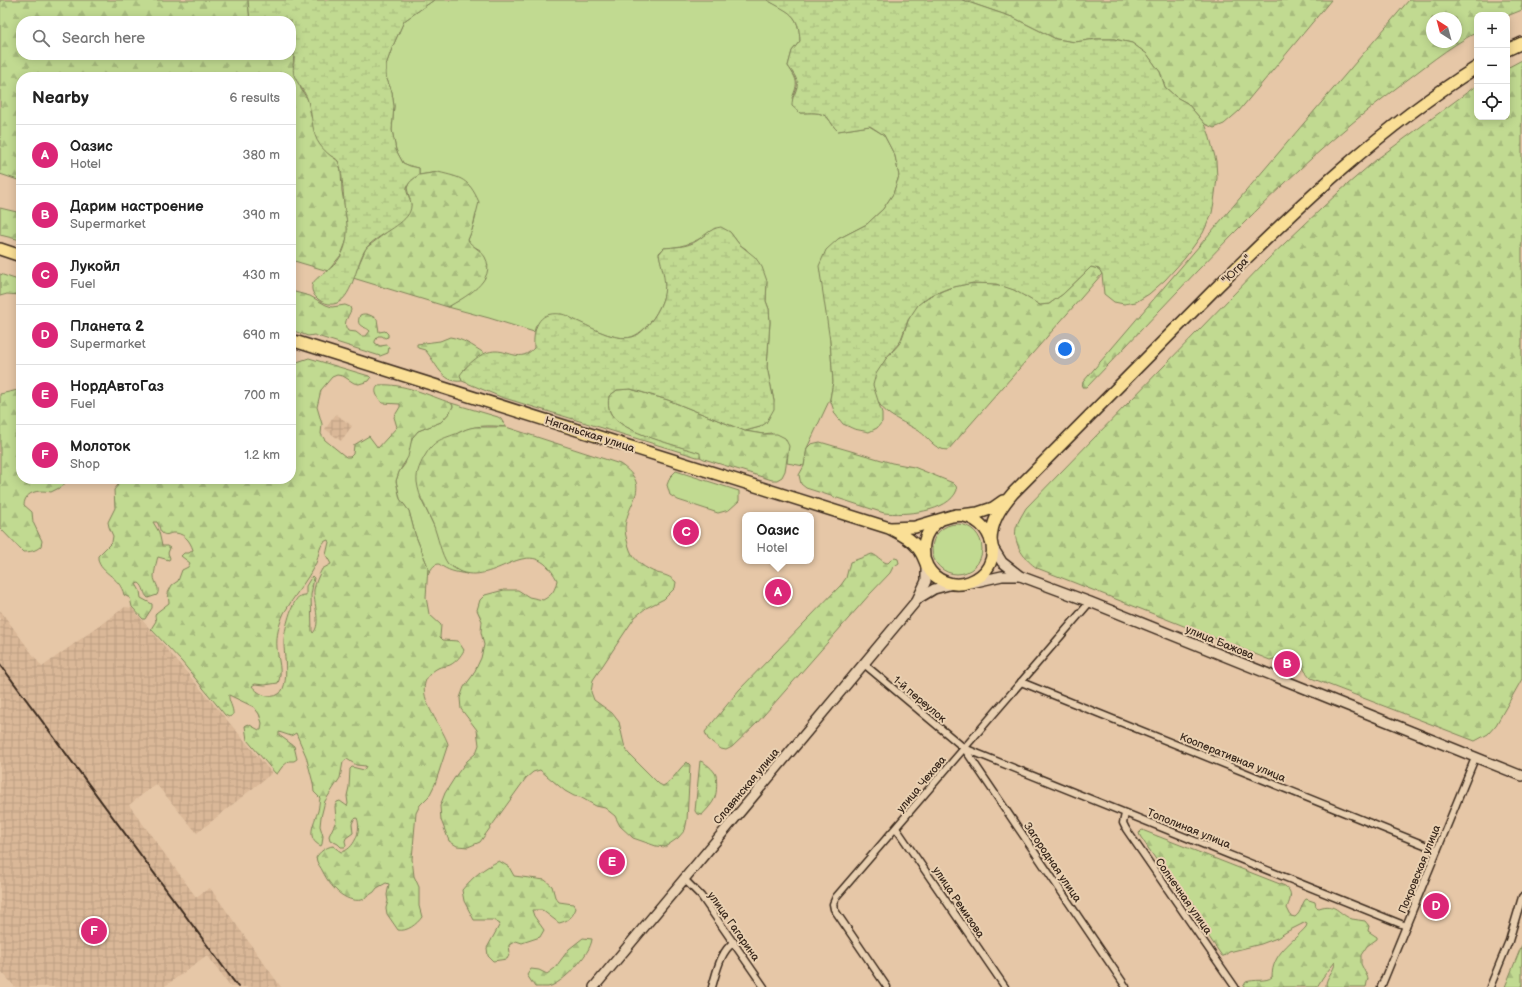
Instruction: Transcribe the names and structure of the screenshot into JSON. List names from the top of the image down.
{
  "streets": {
    "highway": ["\"Югра\"", "Няганьская улица"],
    "street": [
      "улица Бажова",
      "1-й переулок",
      "Кооперативная улица",
      "улица Чехова",
      "Славянская улица",
      "Тополиная улица",
      "Загородная улица",
      "Покровская улица",
      "Солнечная улица",
      "улица Ремизова",
      "улица Гагарина"
    ]
  },
  "crossings": [
    ["улица Бажова", "улица Чехова"],
    ["улица Бажова", "Покровская улица"],
    ["1-й переулок", "улица Чехова"],
    ["1-й переулок", "Славянская улица"],
    ["1-й переулок", "Тополиная улица"],
    ["1-й переулок", "Загородная улица"],
    ["Кооперативная улица", "улица Чехова"],
    ["Кооперативная улица", "Покровская улица"],
    ["улица Чехова", "Тополиная улица"],
    ["улица Чехова", "Загородная улица"],
    ["улица Чехова", "улица Ремизова"],
    ["Славянская улица", "улица Гагарина"],
    ["Тополиная улица", "Загородная улица"],
    ["Тополиная улица", "Покровская улица"],
    ["Тополиная улица", "Солнечная улица"]
  ],
  "north": "top left",
  "page": {
    "map_buttons": ["+", "−"],
    "search": "Search here",
    "heading": ["Nearby", "6 results"],
    "list": [
      {
        "mark": "A",
        "name": "Оазис",
        "note": "Hotel",
        "value": "380 m"
      },
      {
        "mark": "B",
        "name": "Дарим настроение",
        "note": "Supermarket",
        "value": "390 m"
      },
      {
        "mark": "C",
        "name": "Лукойл",
        "note": "Fuel",
        "value": "430 m"
      },
      {
        "mark": "D",
        "name": "Планета 2",
        "note": "Supermarket",
        "value": "690 m"
      },
      {
        "mark": "E",
        "name": "НордАвтоГаз",
        "note": "Fuel",
        "value": "700 m"
      },
      {
        "mark": "F",
        "name": "Молоток",
        "note": "Shop",
        "value": "1.2 km"
      }
    ],
    "popup": ["Оазис", "Hotel"],
    "pins": [
      "C",
      "A",
      "B",
      "E",
      "D",
      "F"
    ]
  }
}
